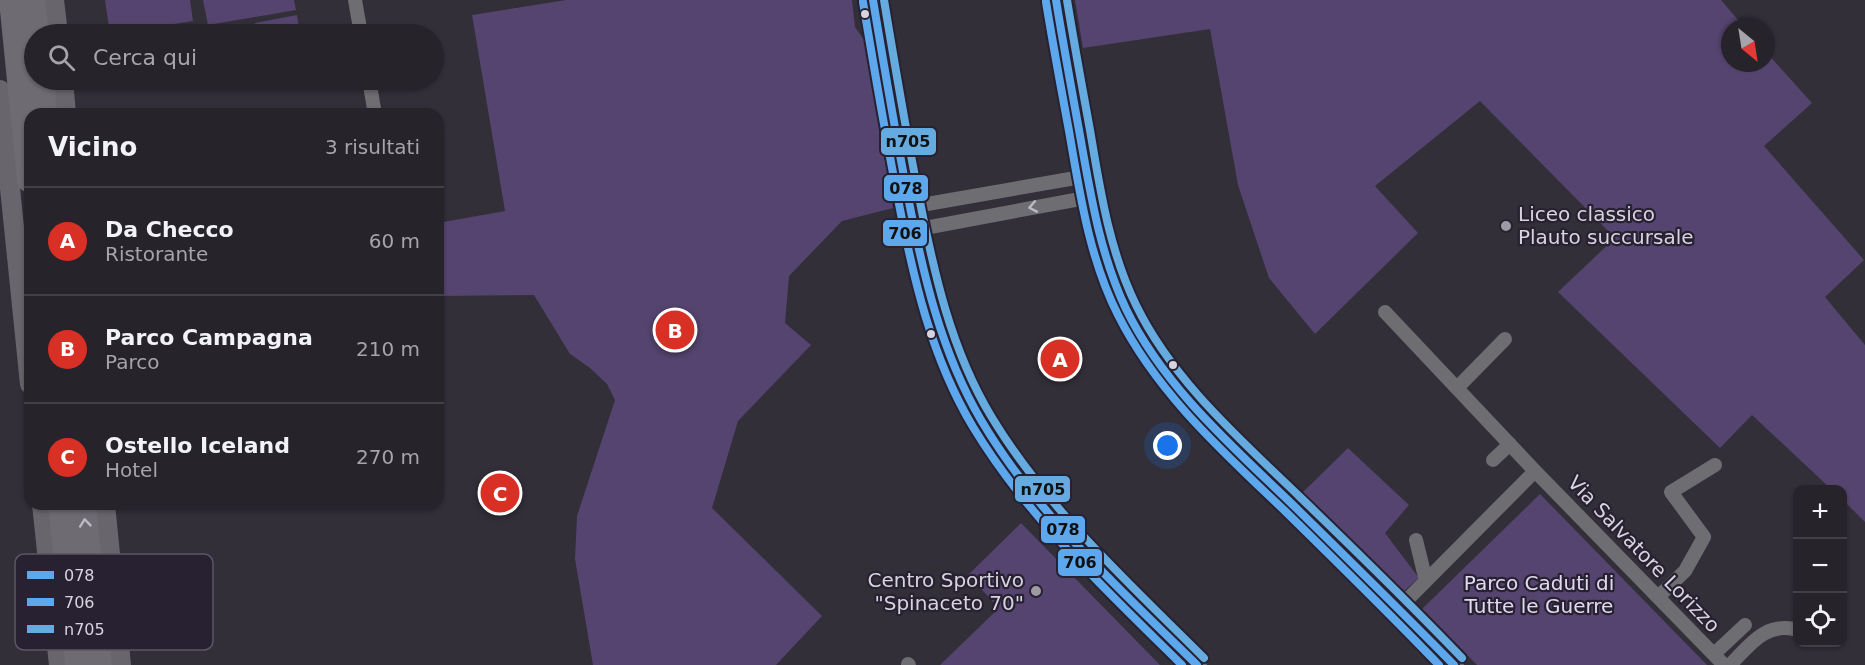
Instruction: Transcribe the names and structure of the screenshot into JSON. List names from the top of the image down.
{
  "streets": {
    "street": ["Via Salvatore Lorizzo"]
  },
  "parks": ["Parco Caduti di Tutte le Guerre"],
  "places": ["Liceo classico Plauto succursale", "Centro Sportivo \"Spinaceto 70\""],
  "lines": ["transit line 078", "transit line n705", "transit line 706"],
  "legend": ["078", "706", "n705"],
  "north": "bottom right",
  "page": {
    "search": "Cerca qui",
    "heading": ["Vicino", "3 risultati"],
    "list": [
      {
        "mark": "A",
        "name": "Da Checco",
        "note": "Ristorante",
        "value": "60 m"
      },
      {
        "mark": "B",
        "name": "Parco Campagna",
        "note": "Parco",
        "value": "210 m"
      },
      {
        "mark": "C",
        "name": "Ostello Iceland",
        "note": "Hotel",
        "value": "270 m"
      }
    ],
    "pins": ["B", "A", "C"],
    "map_buttons": ["+", "−"]
  }
}
